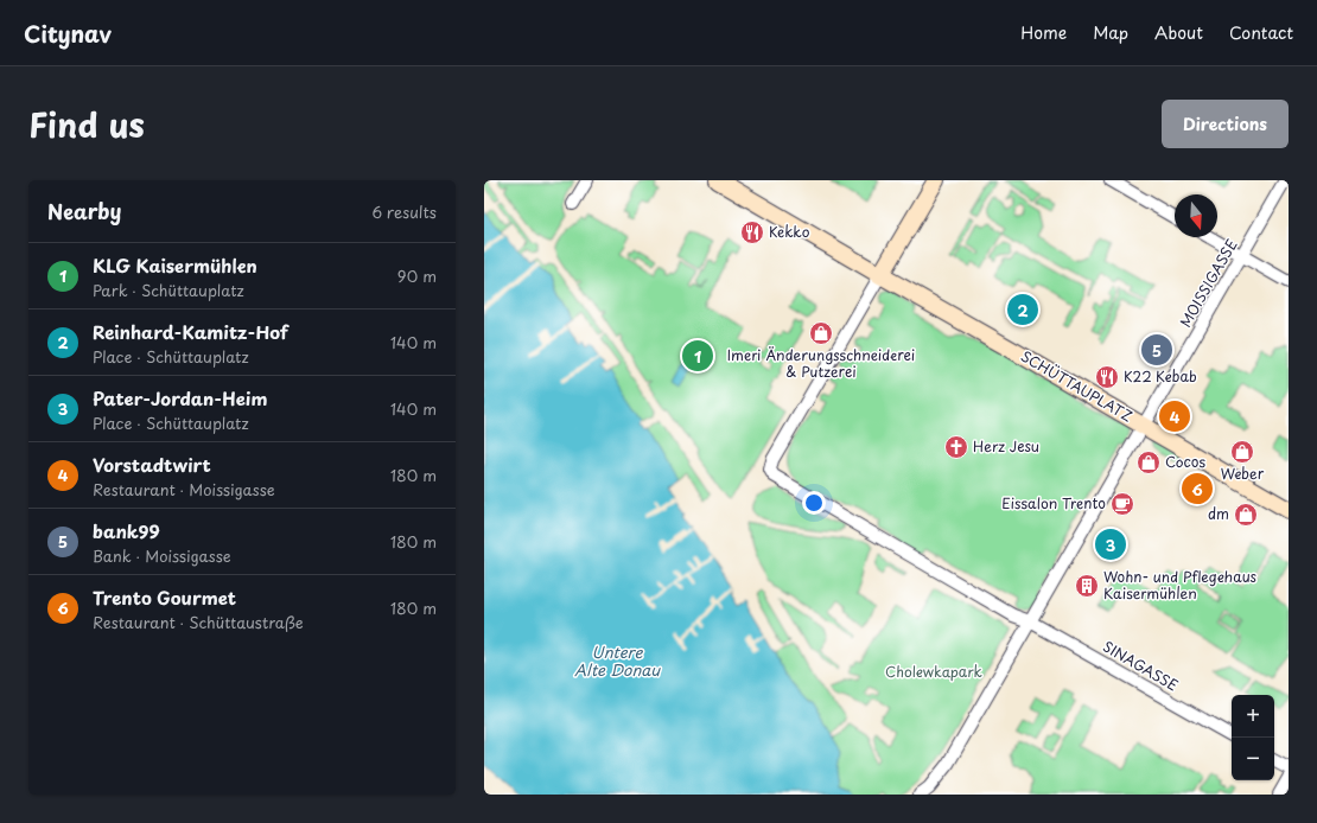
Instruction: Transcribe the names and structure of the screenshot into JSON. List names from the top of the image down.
{
  "streets": {
    "street": ["MOISSIGASSE", "SCHÜTTAUPLATZ", "SINAGASSE"]
  },
  "crossings": [
    ["MOISSIGASSE", "SCHÜTTAUPLATZ"],
    ["SCHÜTTAUPLATZ", "SINAGASSE"]
  ],
  "water": ["Untere Alte Donau"],
  "parks": ["Cholewkapark"],
  "places": {
    "restaurant": ["Kekko", "K22 Kebab"],
    "shop": [
      "Imeri Änderungsschneiderei & Putzerei",
      "Weber",
      "Cocos",
      "dm"
    ],
    "church": ["Herz Jesu"],
    "cafe": ["Eissalon Trento"],
    "building": ["Wohn- und Pflegehaus Kaisermühlen"]
  },
  "north": "bottom",
  "page": {
    "header": "Citynav",
    "nav": [
      "Home",
      "Map",
      "About",
      "Contact"
    ],
    "title": "Find us",
    "buttons": "Directions",
    "heading": ["Nearby", "6 results"],
    "list": [
      {
        "mark": "1",
        "name": "KLG Kaisermühlen",
        "note": "Park · Schüttauplatz",
        "value": "90 m"
      },
      {
        "mark": "2",
        "name": "Reinhard-Kamitz-Hof",
        "note": "Place · Schüttauplatz",
        "value": "140 m"
      },
      {
        "mark": "3",
        "name": "Pater-Jordan-Heim",
        "note": "Place · Schüttauplatz",
        "value": "140 m"
      },
      {
        "mark": "4",
        "name": "Vorstadtwirt",
        "note": "Restaurant · Moissigasse",
        "value": "180 m"
      },
      {
        "mark": "5",
        "name": "bank99",
        "note": "Bank · Moissigasse",
        "value": "180 m"
      },
      {
        "mark": "6",
        "name": "Trento Gourmet",
        "note": "Restaurant · Schüttaustraße",
        "value": "180 m"
      }
    ],
    "pins": [
      "2",
      "5",
      "1",
      "4",
      "6",
      "3"
    ],
    "map_buttons": ["+", "−"]
  }
}
